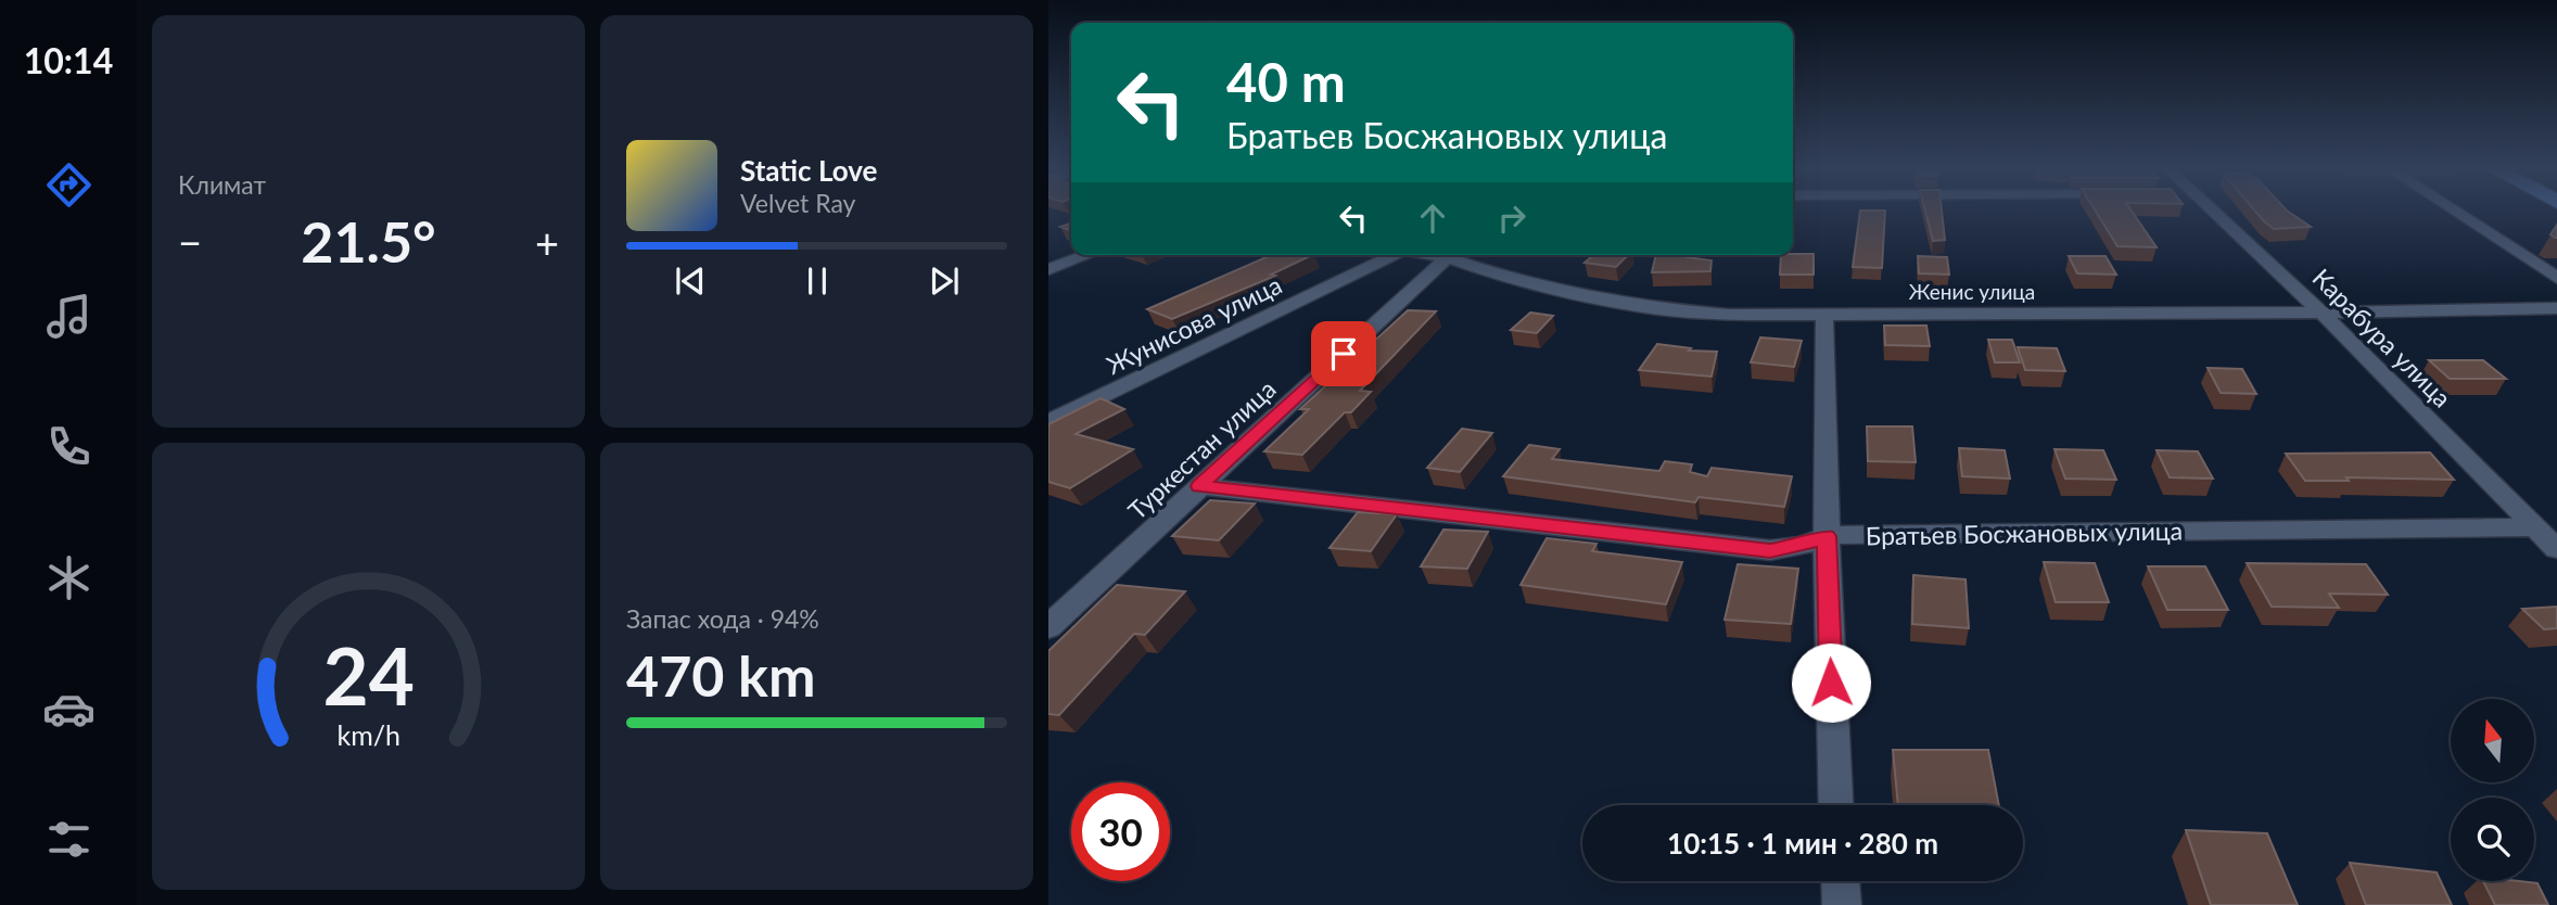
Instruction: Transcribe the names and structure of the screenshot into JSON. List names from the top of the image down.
{
  "streets": {
    "street": [
      "Женис улица",
      "Жунисова улица",
      "Карабура улица",
      "Туркестан улица",
      "Братьев Босжановых улица"
    ]
  },
  "crossings": [
    ["Женис улица", "Карабура улица"],
    ["Карабура улица", "Братьев Босжановых улица"],
    ["Туркестан улица", "Братьев Босжановых улица"]
  ],
  "north": "top",
  "page": {
    "tabs": "10:14",
    "tile": [
      "Климат",
      ["Запас хода · 94%", "470 km"]
    ],
    "turn": ["40 m", "Братьев Босжановых улица"],
    "song": ["Static Love", "Velvet Ray"],
    "heat": ["−", "21.5°", "+"],
    "limit": "30",
    "trip": "10:15 · 1 мин · 280 m",
    "gauge": ["24", "km/h"]
  }
}
